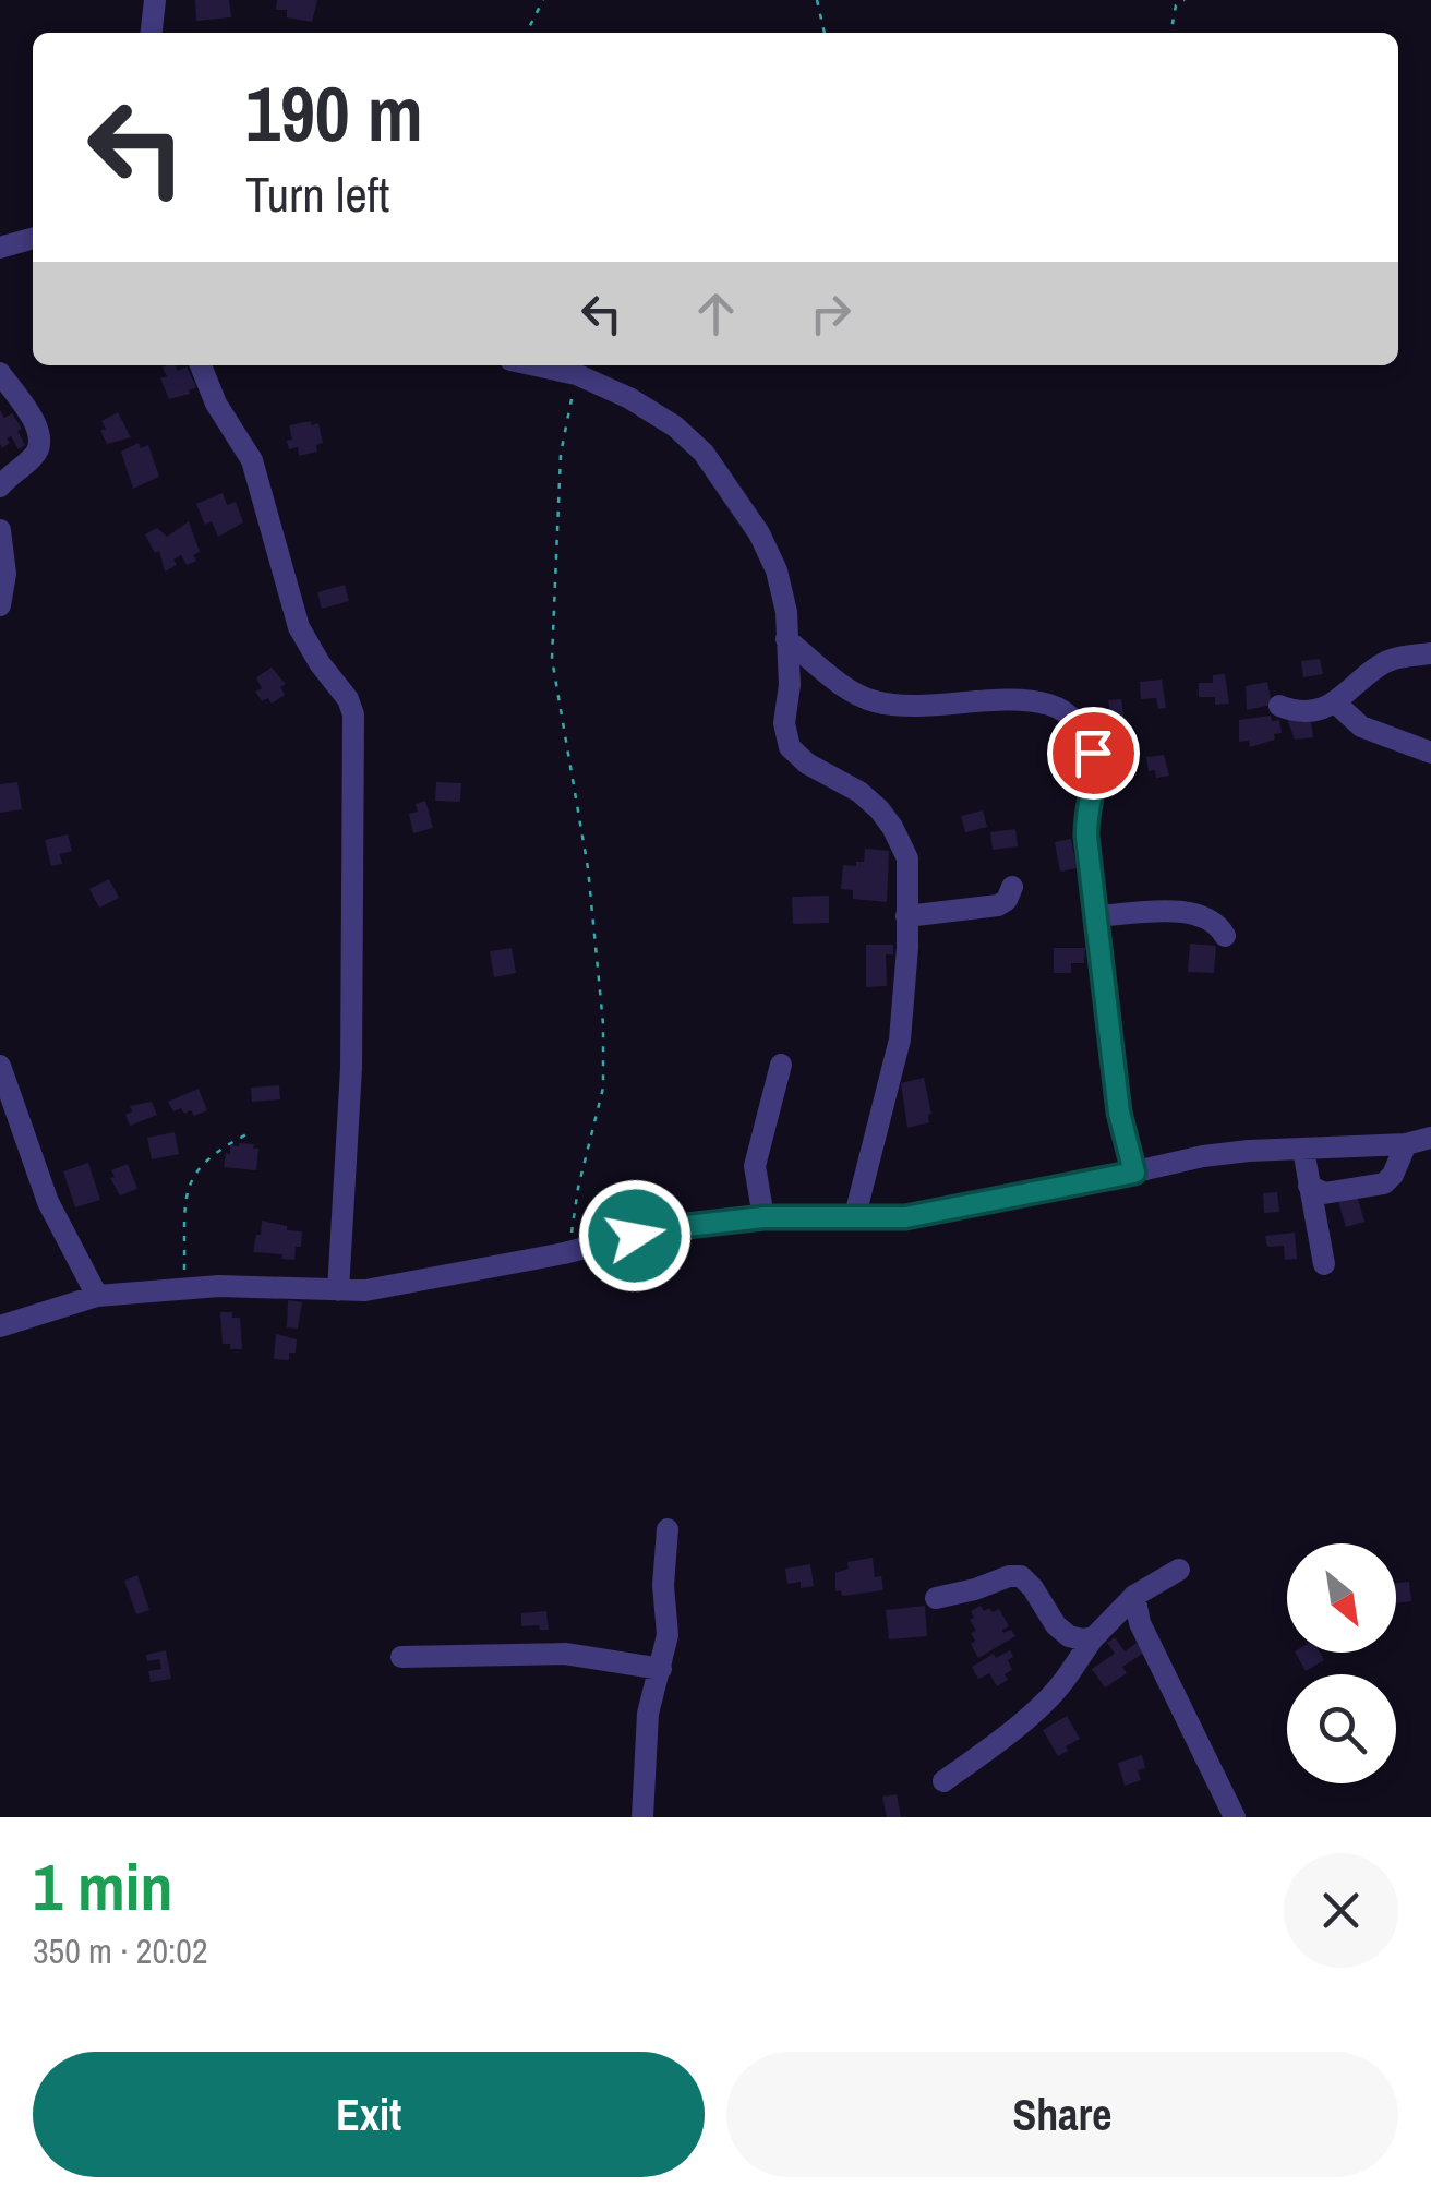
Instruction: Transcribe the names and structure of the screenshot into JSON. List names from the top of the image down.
{
  "north": "bottom right",
  "page": {
    "turn": ["190 m", "Turn left"],
    "heading": ["1 min", "350 m · 20:02"],
    "buttons": ["Exit", "Share"]
  }
}
